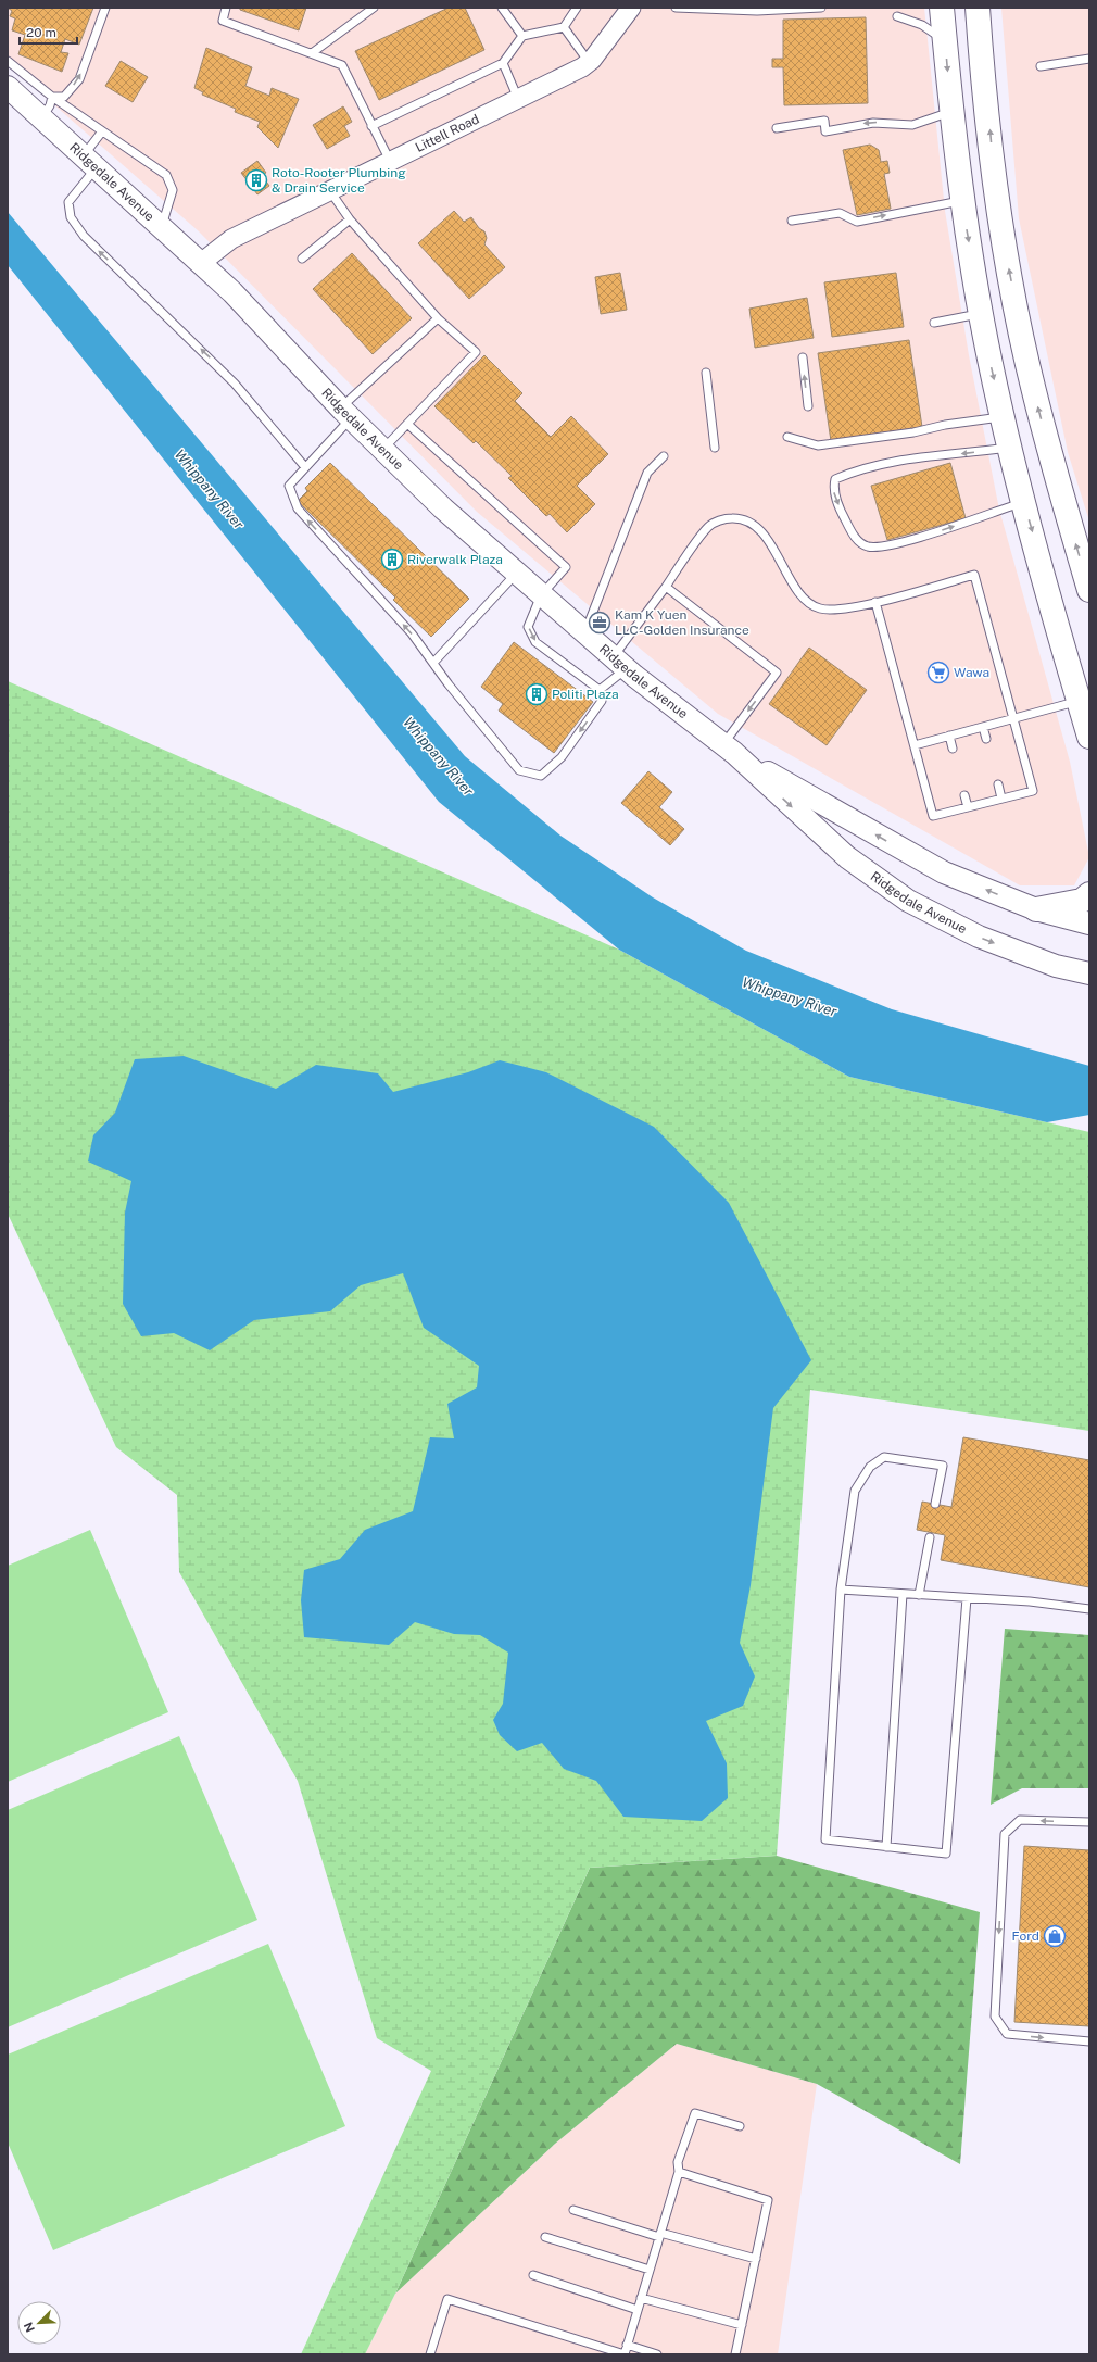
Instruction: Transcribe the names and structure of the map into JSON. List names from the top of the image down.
{
  "streets": {
    "main road": ["Ridgedale Avenue"],
    "street": ["Littell Road"]
  },
  "crossings": [
    ["Littell Road", "Ridgedale Avenue"]
  ],
  "water": ["Whippany River"],
  "places": {
    "building": ["Roto-Rooter Plumbing & Drain Service", "Riverwalk Plaza", "Politi Plaza"],
    "office": ["Kam K Yuen LLC-Golden Insurance"],
    "supermarket": ["Wawa"],
    "shop": ["Ford"]
  },
  "scale_bar": "20 m",
  "north": "bottom left"
}
